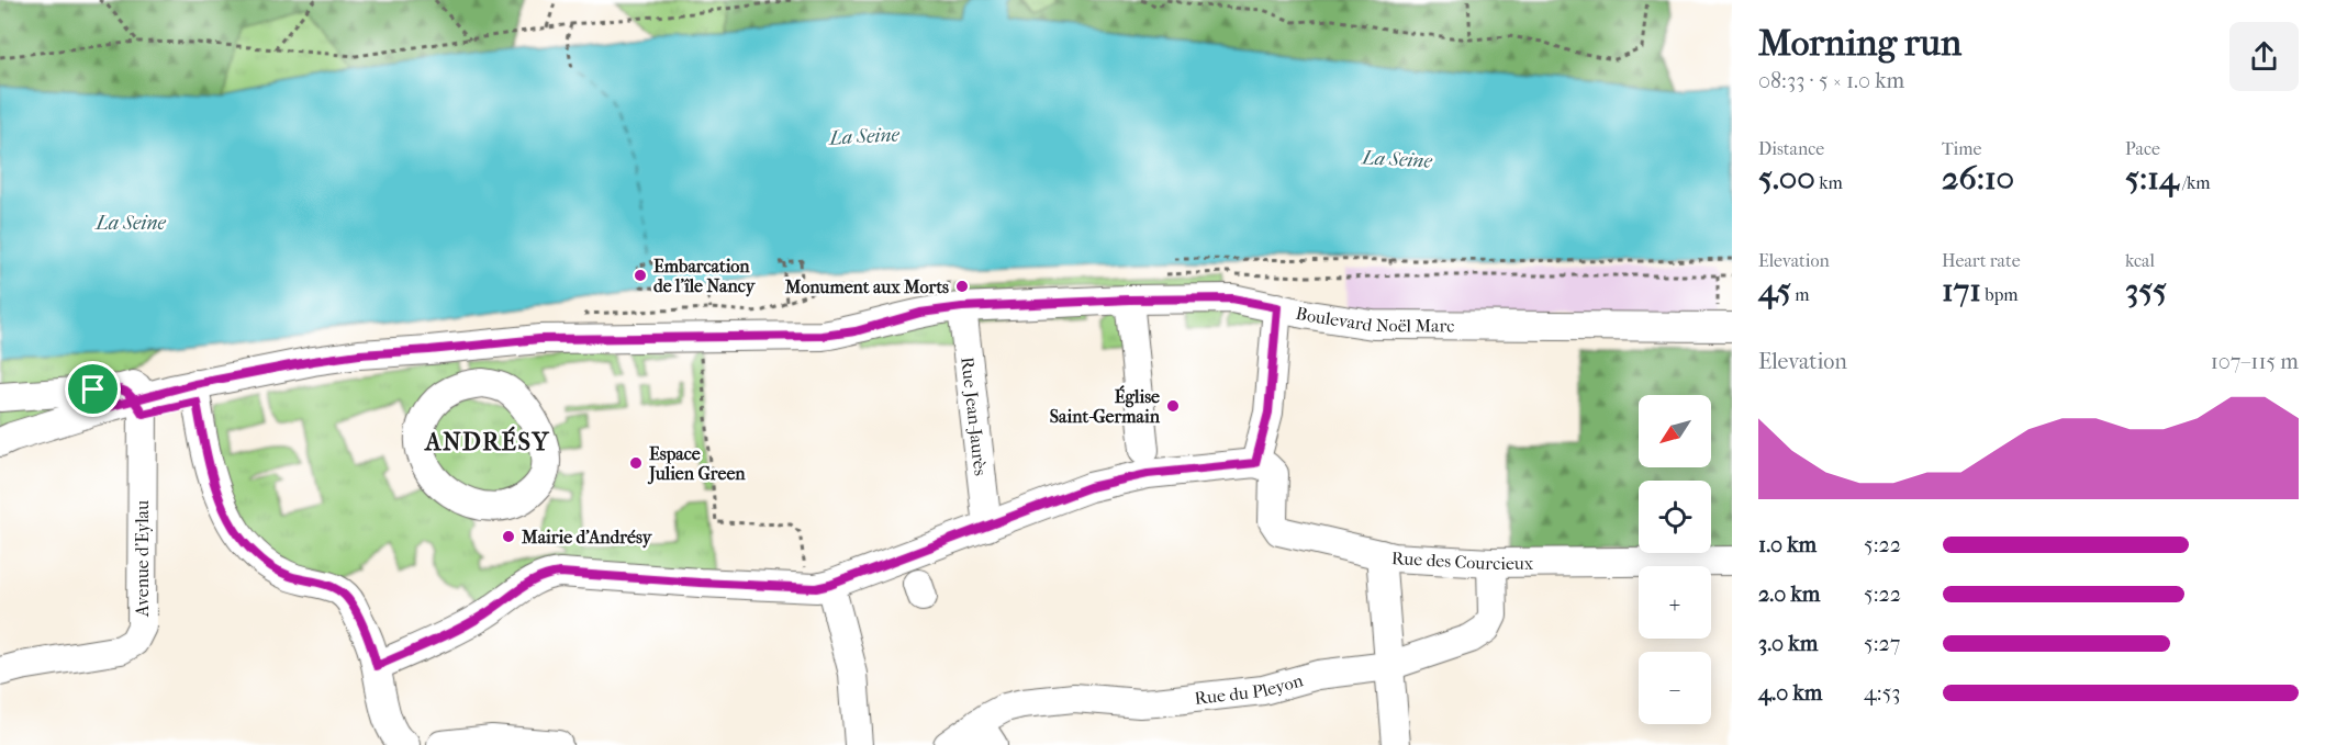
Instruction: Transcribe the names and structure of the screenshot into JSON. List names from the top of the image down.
{
  "streets": {
    "street": [
      "Boulevard Noël Marc",
      "Rue Jean-Jaurès",
      "Avenue d'Eylau",
      "Rue des Courcieux",
      "Rue du Pleyon"
    ]
  },
  "crossings": [
    ["Boulevard Noël Marc", "Rue Jean-Jaurès"],
    ["Boulevard Noël Marc", "Avenue d'Eylau"],
    ["Rue des Courcieux", "Rue du Pleyon"]
  ],
  "districts": ["ANDRÉSY"],
  "water": ["La Seine"],
  "places": [
    "Embarcation de l'île Nancy",
    "Monument aux Morts",
    "Église Saint-Germain",
    "Espace Julien Green",
    "Mairie d'Andrésy"
  ],
  "north": "bottom left",
  "page": {
    "heading": ["Morning run", "08:33 · 5 × 1.0 km"],
    "stats": [
      ["Distance", "5.00 km"],
      ["Time", "26:10"],
      ["Pace", "5:14 /km"],
      ["Elevation", "45 m"],
      ["Heart rate", "171 bpm"],
      ["kcal", "355"]
    ],
    "chart": ["Elevation", "107–115 m"],
    "map_buttons": ["+", "−"],
    "list": [
      {
        "name": "1.0 km",
        "note": "5:22"
      },
      {
        "name": "2.0 km",
        "note": "5:22"
      },
      {
        "name": "3.0 km",
        "note": "5:27"
      },
      {
        "name": "4.0 km",
        "note": "4:53"
      }
    ]
  }
}
